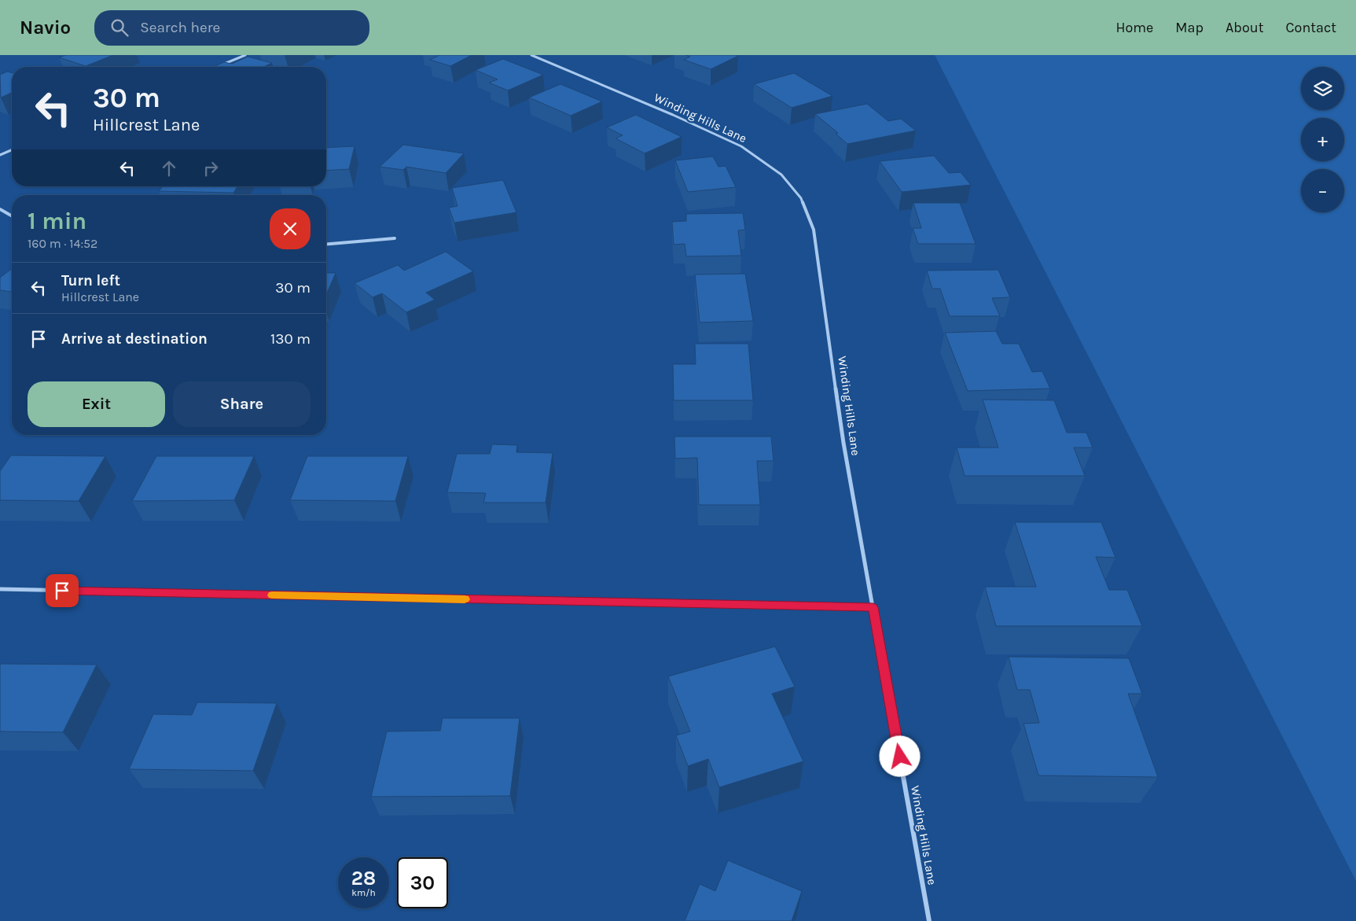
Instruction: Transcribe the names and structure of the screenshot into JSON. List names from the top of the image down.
{
  "streets": {
    "street": ["Winding Hills Lane"]
  },
  "page": {
    "header": "Navio",
    "search": "Search here",
    "nav": [
      "Home",
      "Map",
      "About",
      "Contact"
    ],
    "map_buttons": ["+", "−"],
    "turn": ["30 m", "Hillcrest Lane"],
    "heading": ["1 min", "160 m · 14:52"],
    "list": [
      {
        "name": "Turn left",
        "note": "Hillcrest Lane",
        "value": "30 m"
      },
      {
        "name": "Arrive at destination",
        "value": "130 m"
      }
    ],
    "buttons": ["Exit", "Share"],
    "speed": "28 km/h",
    "limit": "30"
  }
}
